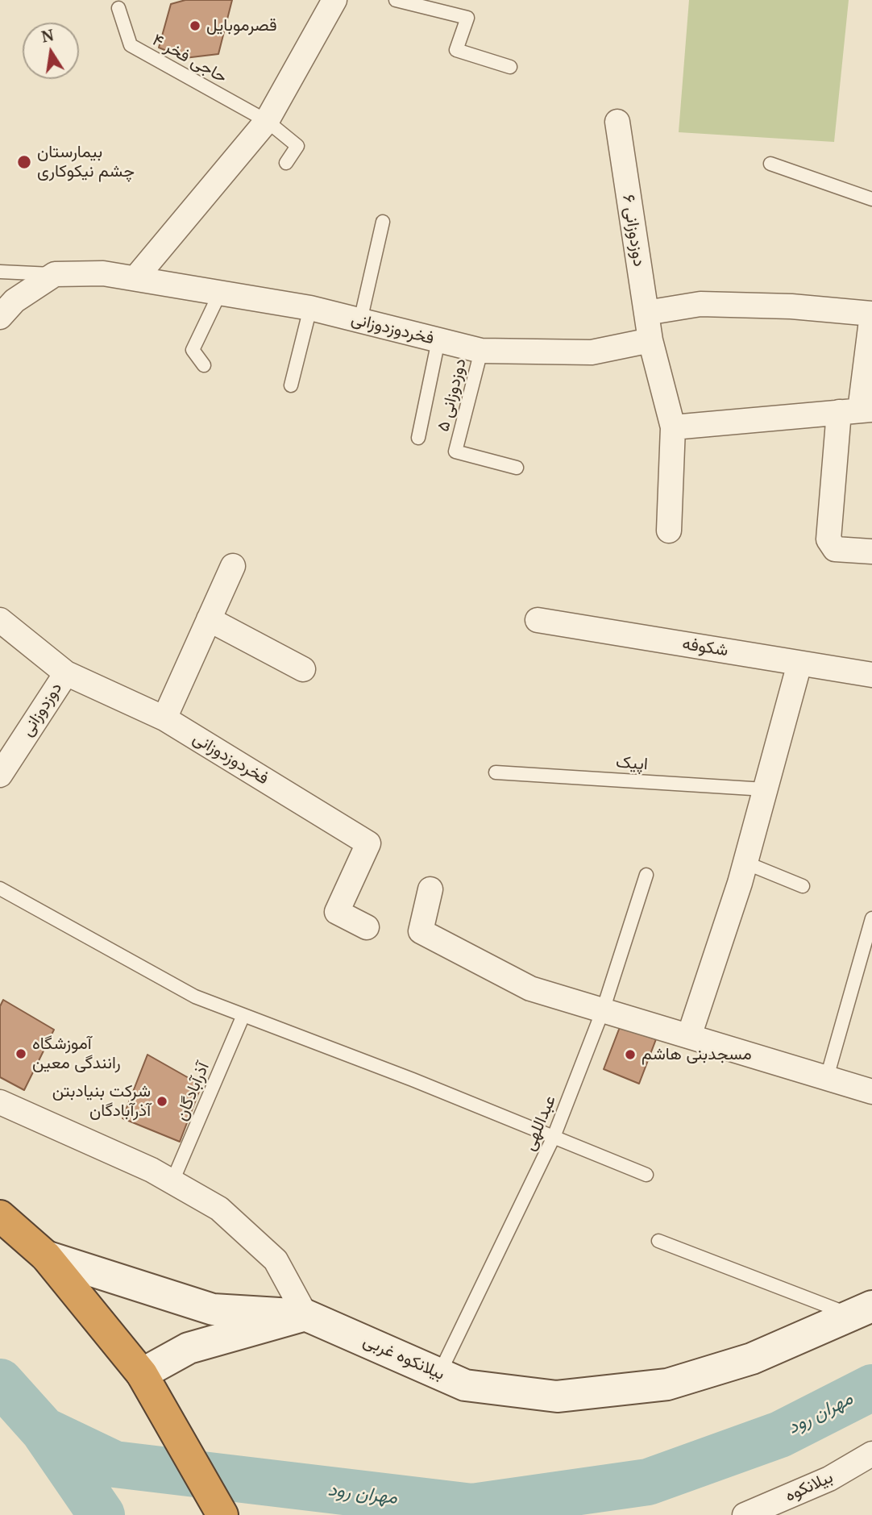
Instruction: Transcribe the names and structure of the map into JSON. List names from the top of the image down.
{
  "streets": {
    "street": [
      "دوزدوزانی ۶",
      "فخردوزدوزانی",
      "شکوفه",
      "دوزدوزانی",
      "بیلانکوه غربی",
      "بیلانکوه"
    ],
    "lane": [
      "حاجی فخر ۴",
      "دوزدوزانی ۵",
      "اپیک",
      "آذرآبادگان",
      "عبداللهی"
    ]
  },
  "crossings": [
    ["دوزدوزانی ۶", "فخردوزدوزانی"],
    ["فخردوزدوزانی", "دوزدوزانی ۵"],
    ["فخردوزدوزانی", "دوزدوزانی"],
    ["عبداللهی", "بیلانکوه غربی"]
  ],
  "water": ["مهران رود"],
  "places": [
    "قصرموبایل",
    "بیمارستان چشم نیکوکاری",
    "آموزشگاه رانندگی معین",
    "مسجدبنی هاشم",
    "شرکت بنیادبتن آذرآبادگان"
  ],
  "north": "top"
}
